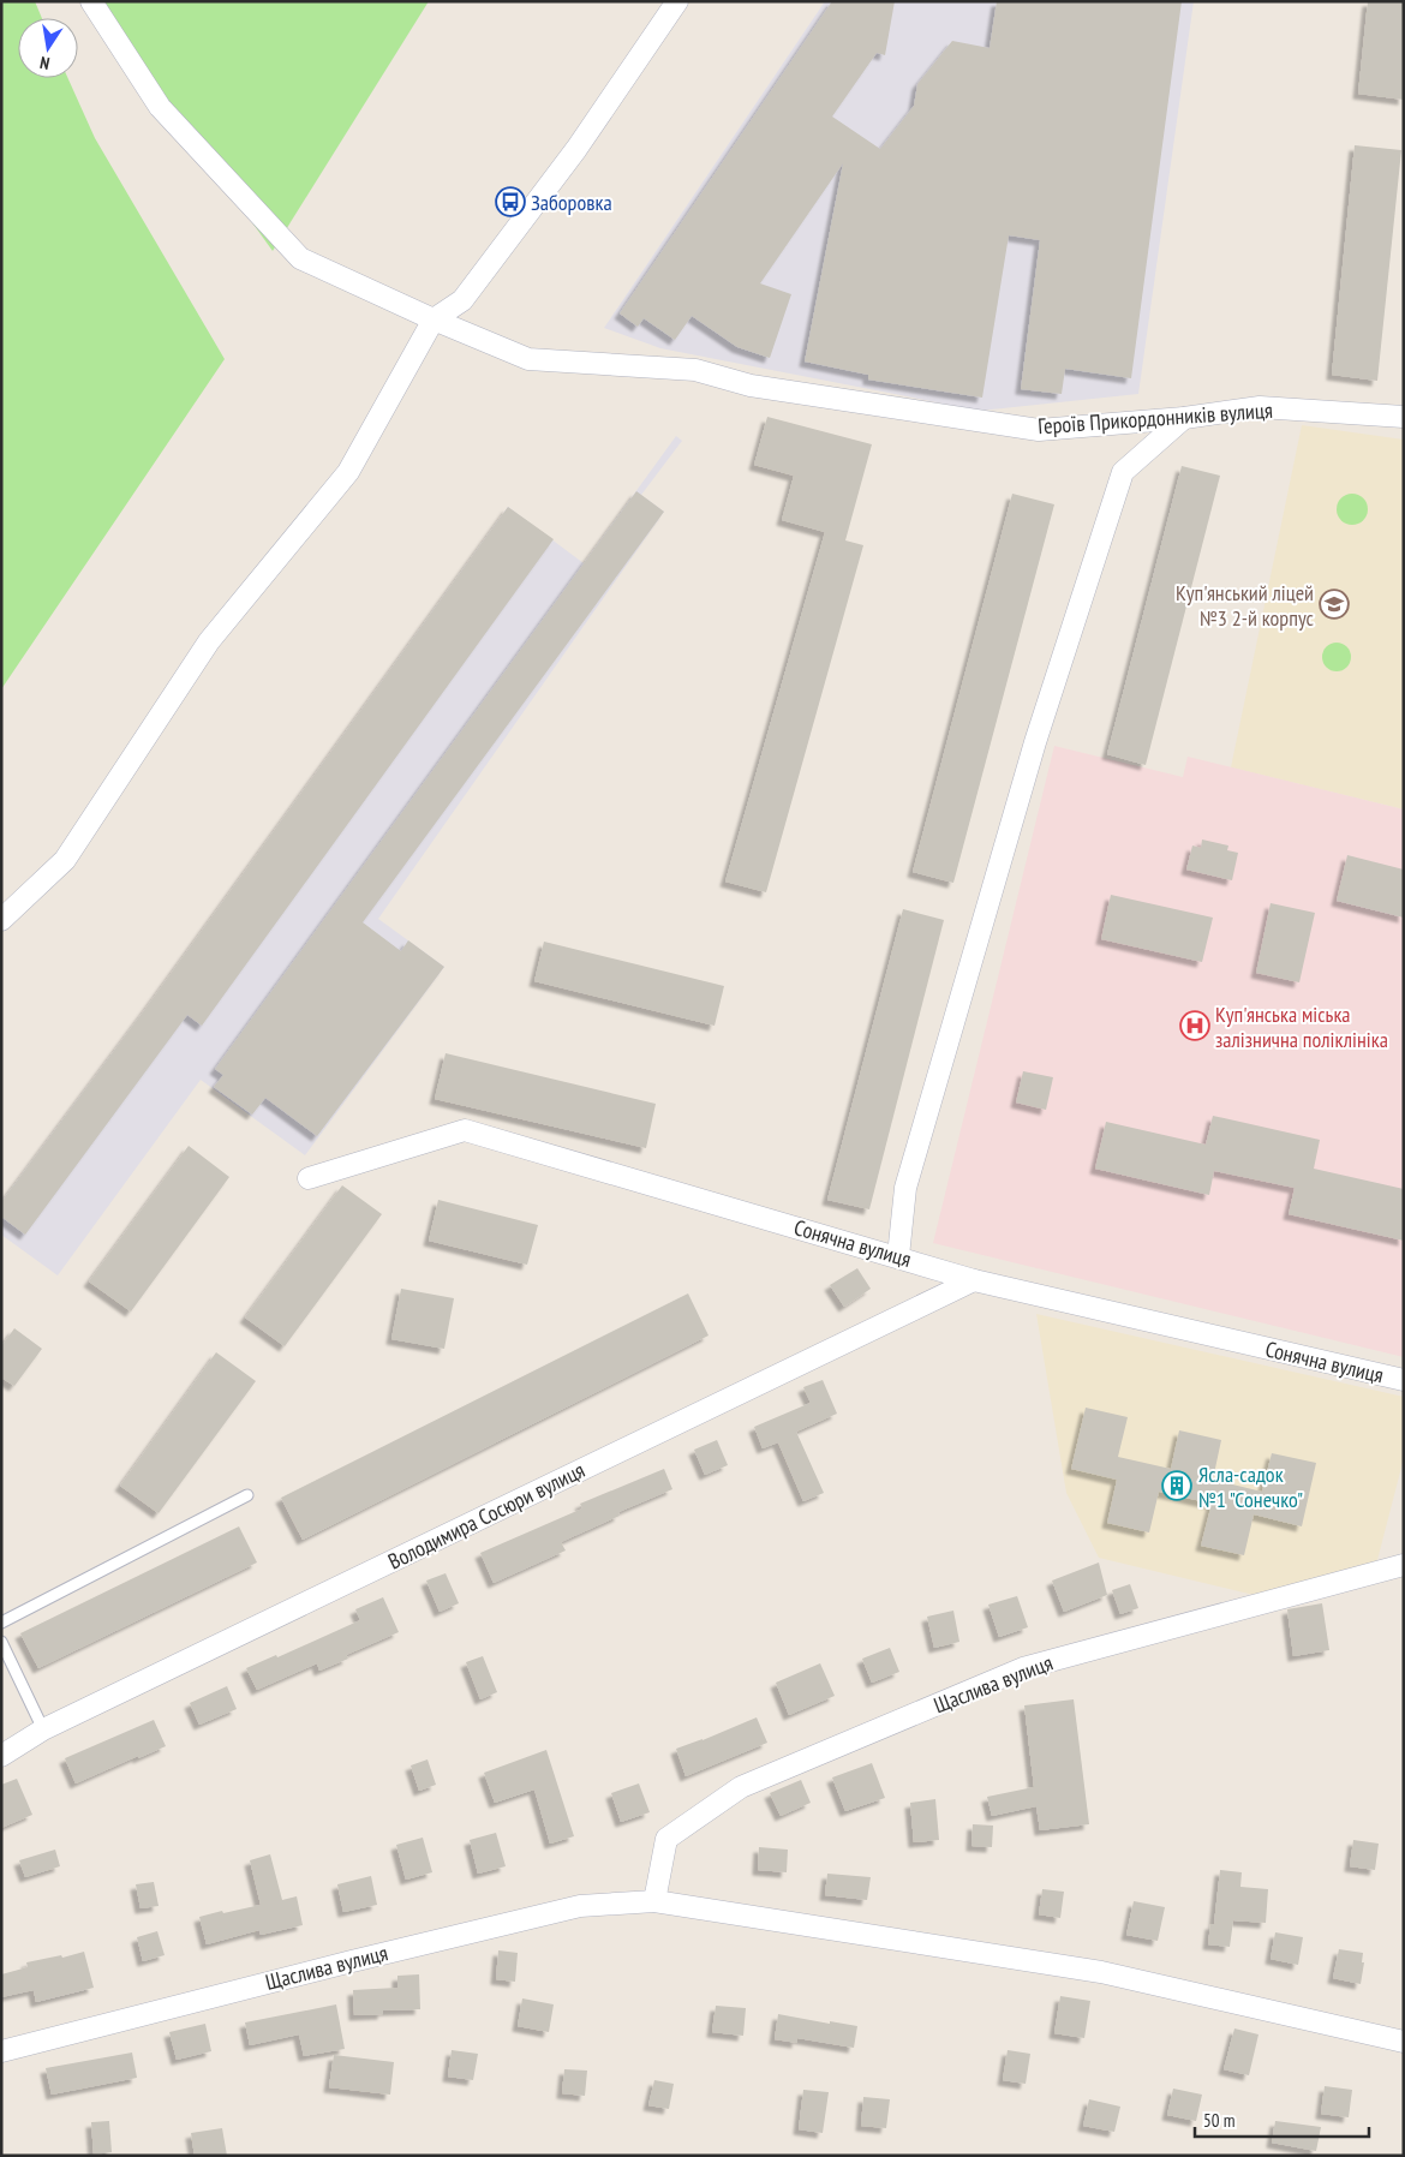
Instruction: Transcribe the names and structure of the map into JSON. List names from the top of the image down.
{
  "streets": {
    "street": [
      "Героїв Прикордонників вулиця",
      "Сонячна вулиця",
      "Володимира Сосюри вулиця",
      "Щаслива вулиця"
    ]
  },
  "crossings": [
    ["Сонячна вулиця", "Володимира Сосюри вулиця"]
  ],
  "places": {
    "bus stop": ["Заборовка"],
    "school or university": ["Куп'янський ліцей №3 2-й корпус"],
    "hospital": ["Куп'янська міська залізнична поліклініка"],
    "building": ["Ясла-садок №1 \"Сонечко\""]
  },
  "scale_bar": "50 m",
  "north": "bottom"
}
